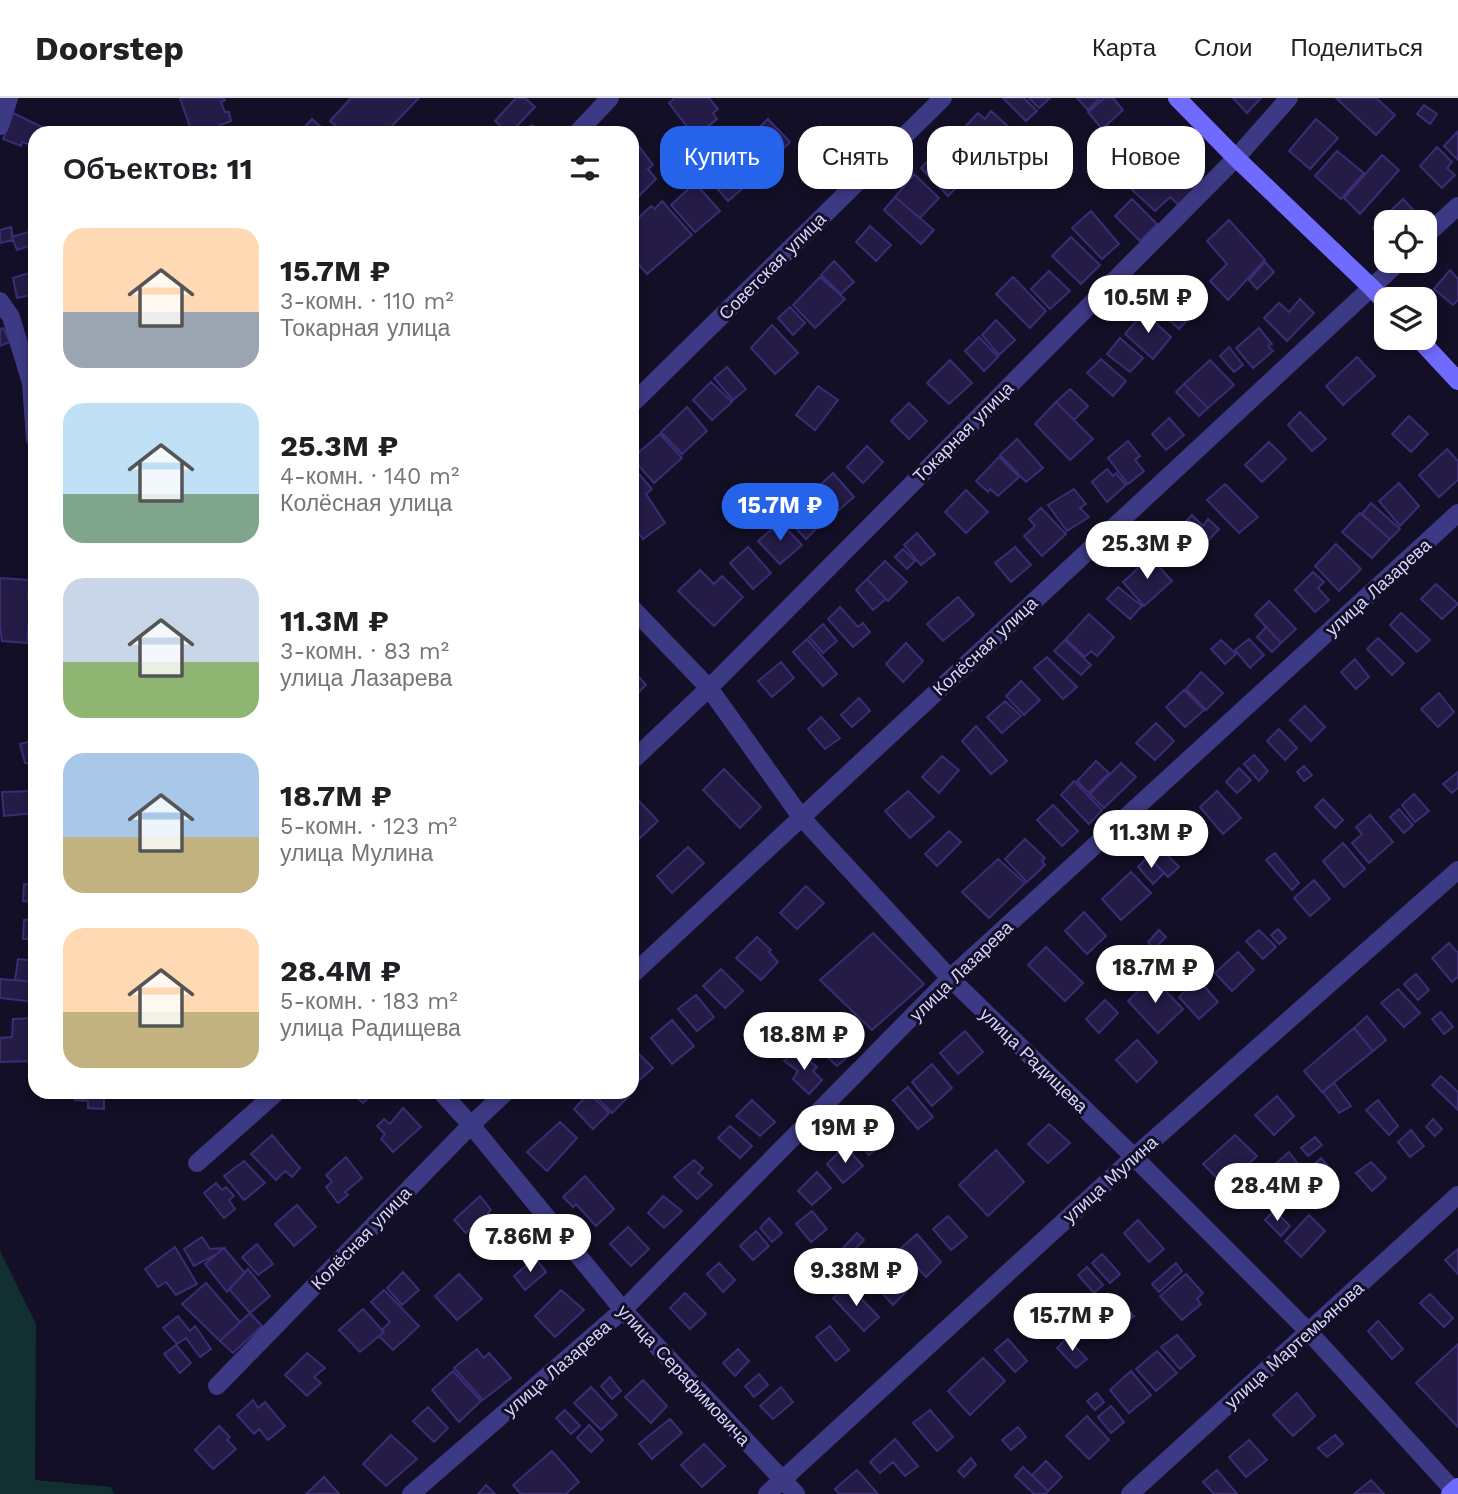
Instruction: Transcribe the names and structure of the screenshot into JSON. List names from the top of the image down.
{
  "streets": {
    "street": [
      "Советская улица",
      "Токарная улица",
      "улица Лазарева",
      "Колёсная улица",
      "улица Радищева",
      "улица Мулина",
      "улица Мартемьянова",
      "улица Серафимовича"
    ]
  },
  "crossings": [
    ["Токарная улица", "улица Радищева"],
    ["улица Лазарева", "улица Радищева"],
    ["улица Лазарева", "улица Серафимовича"],
    ["Колёсная улица", "улица Радищева"],
    ["Колёсная улица", "улица Серафимовича"],
    ["улица Радищева", "улица Мулина"],
    ["улица Радищева", "улица Мартемьянова"],
    ["улица Мулина", "улица Серафимовича"]
  ],
  "page": {
    "header": "Doorstep",
    "nav": ["Карта", "Слои", "Поделиться"],
    "chip": [
      "Купить",
      "Снять",
      "Фильтры",
      "Новое"
    ],
    "heading": "Объектов: 11",
    "list": [
      {
        "name": "15.7M ₽",
        "note": "3-комн. · 110 m² · Токарная улица"
      },
      {
        "name": "25.3M ₽",
        "note": "4-комн. · 140 m² · Колёсная улица"
      },
      {
        "name": "11.3M ₽",
        "note": "3-комн. · 83 m² · улица Лазарева"
      },
      {
        "name": "18.7M ₽",
        "note": "5-комн. · 123 m² · улица Мулина"
      },
      {
        "name": "28.4M ₽",
        "note": "5-комн. · 183 m² · улица Радищева"
      }
    ],
    "price": [
      "10.5M ₽",
      "15.7M ₽",
      "25.3M ₽",
      "11.3M ₽",
      "18.7M ₽",
      "18.8M ₽",
      "19M ₽",
      "28.4M ₽",
      "7.86M ₽",
      "9.38M ₽",
      "15.7M ₽"
    ]
  }
}
